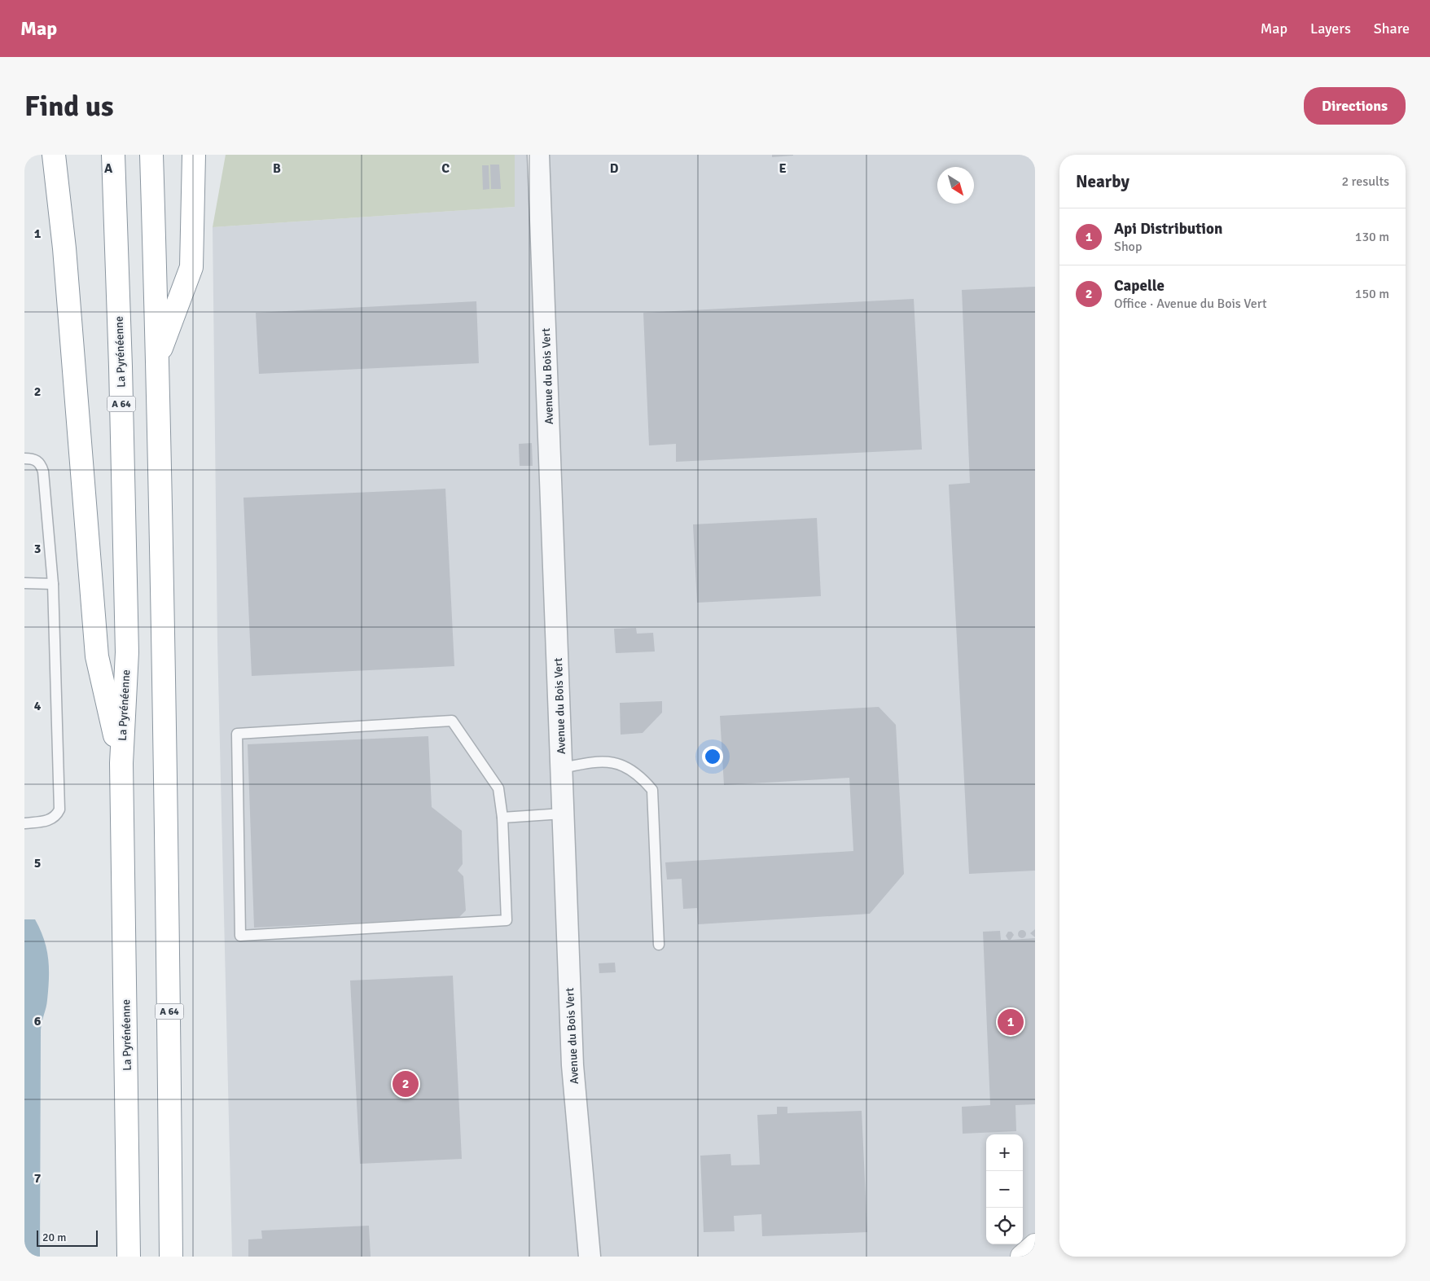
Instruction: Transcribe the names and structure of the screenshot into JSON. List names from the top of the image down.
{
  "streets": {
    "main road": ["La Pyrénéenne", "A 64"],
    "street": ["Avenue du Bois Vert"]
  },
  "scale_bar": "20 m",
  "north": "bottom right",
  "page": {
    "header": "Map",
    "nav": ["Map", "Layers", "Share"],
    "buttons": "Directions",
    "title": "Find us",
    "heading": ["Nearby", "2 results"],
    "list": [
      {
        "mark": "1",
        "name": "Api Distribution",
        "note": "Shop",
        "value": "130 m"
      },
      {
        "mark": "2",
        "name": "Capelle",
        "note": "Office · Avenue du Bois Vert",
        "value": "150 m"
      }
    ],
    "pins": ["1", "2"],
    "map_buttons": ["+", "−"],
    "scale": "20 m"
  },
  "grid": {
    "columns": [
      "A",
      "B",
      "C",
      "D",
      "E"
    ],
    "rows": [
      "1",
      "2",
      "3",
      "4",
      "5",
      "6",
      "7"
    ]
  }
}
